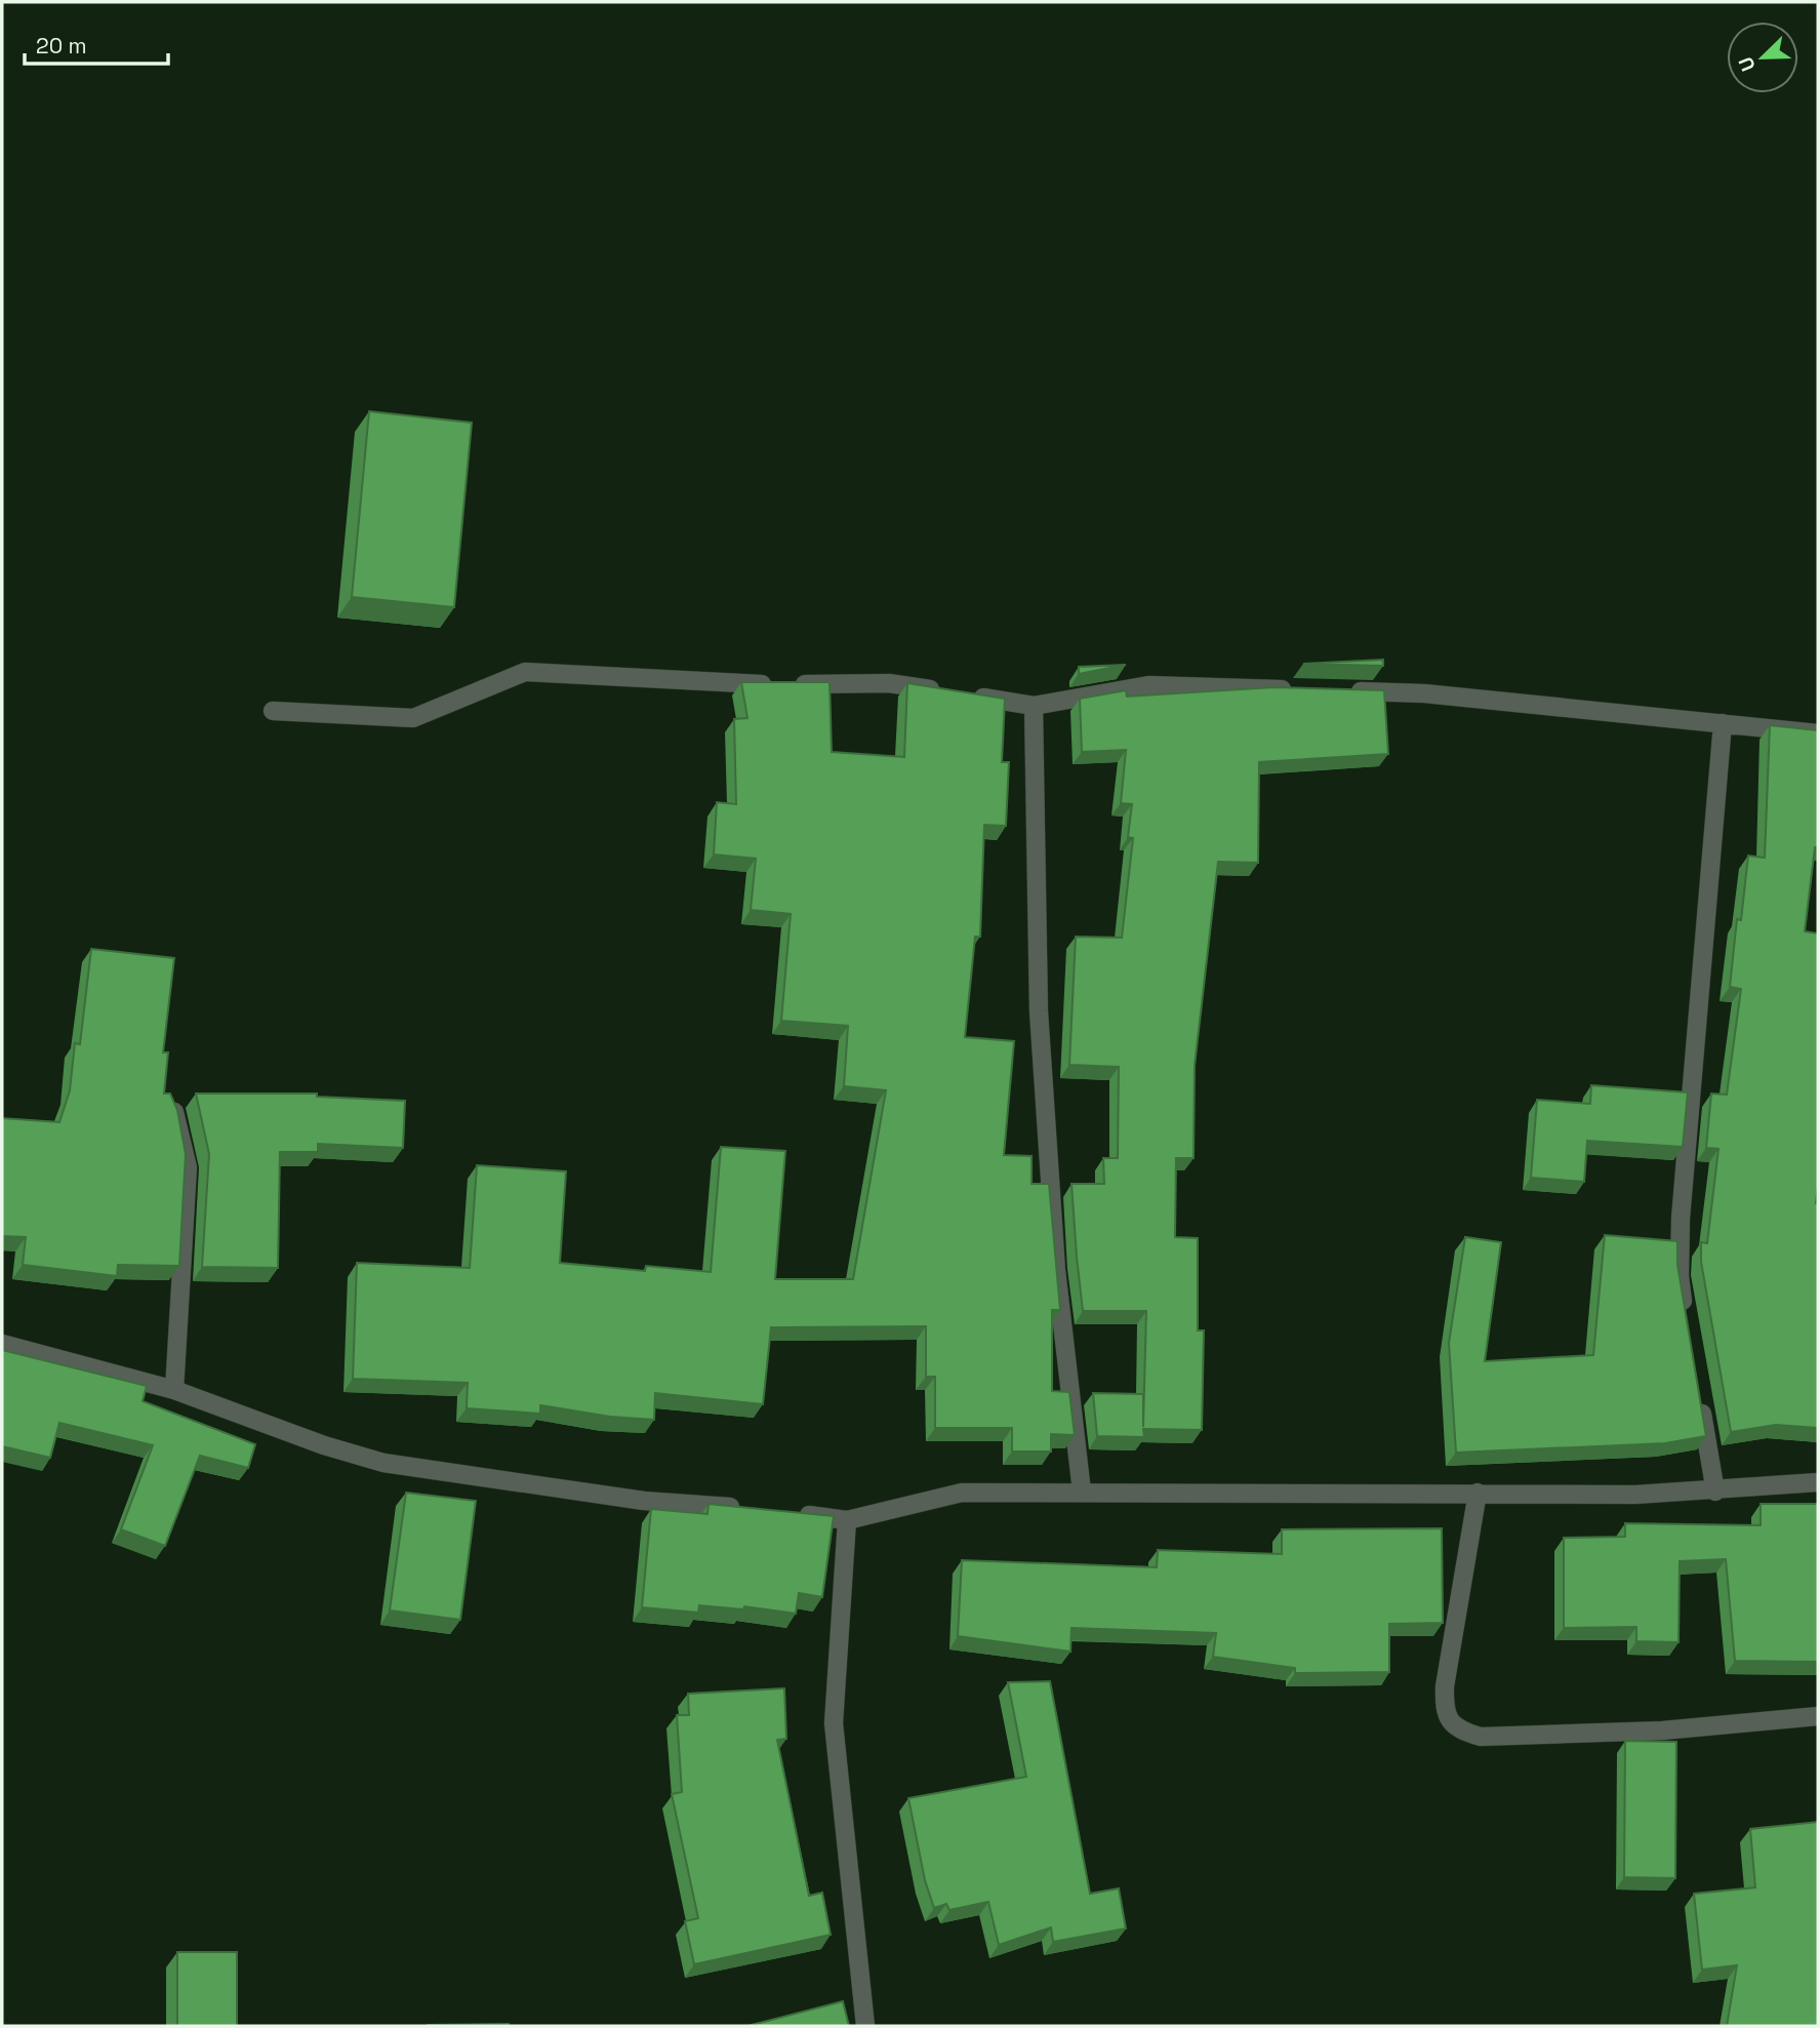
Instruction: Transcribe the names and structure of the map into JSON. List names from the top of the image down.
{
  "scale_bar": "20 m",
  "north": "bottom left"
}
